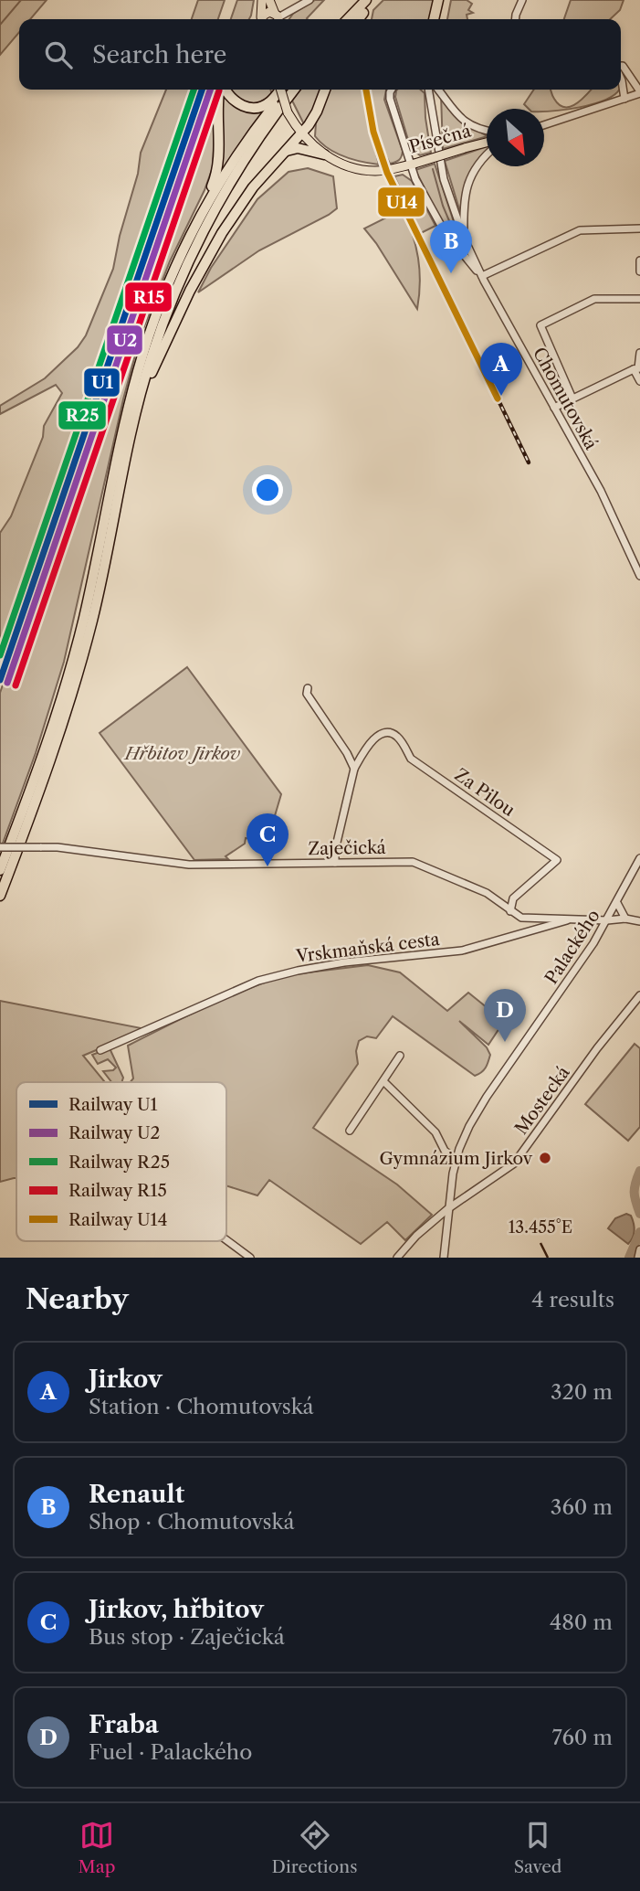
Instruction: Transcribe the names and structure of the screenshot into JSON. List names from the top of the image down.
{
  "streets": {
    "main road": ["Písečná"],
    "street": [
      "Chomutovská",
      "Za Pilou",
      "Zaječická",
      "Palackého",
      "Vrskmaňská cesta",
      "Mostecká"
    ]
  },
  "crossings": [
    ["Za Pilou", "Zaječická"],
    ["Zaječická", "Palackého"],
    ["Zaječická", "Vrskmaňská cesta"],
    ["Palackého", "Mostecká"]
  ],
  "parks": ["Hřbitov Jirkov"],
  "places": ["Gymnázium Jirkov"],
  "lines": [
    "rail line U1",
    "rail line U2",
    "rail line R25",
    "rail line U14",
    "rail line R15"
  ],
  "legend": [
    "Railway U1",
    "Railway U2",
    "Railway R25",
    "Railway R15",
    "Railway U14"
  ],
  "north": "bottom right",
  "page": {
    "search": "Search here",
    "pins": [
      "B",
      "A",
      "C",
      "D"
    ],
    "heading": ["Nearby", "4 results"],
    "list": [
      {
        "mark": "A",
        "name": "Jirkov",
        "note": "Station · Chomutovská",
        "value": "320 m"
      },
      {
        "mark": "B",
        "name": "Renault",
        "note": "Shop · Chomutovská",
        "value": "360 m"
      },
      {
        "mark": "C",
        "name": "Jirkov, hřbitov",
        "note": "Bus stop · Zaječická",
        "value": "480 m"
      },
      {
        "mark": "D",
        "name": "Fraba",
        "note": "Fuel · Palackého",
        "value": "760 m"
      }
    ],
    "nav": ["Map", "Directions", "Saved"]
  },
  "coordinates": ["13.455°E"]
}
